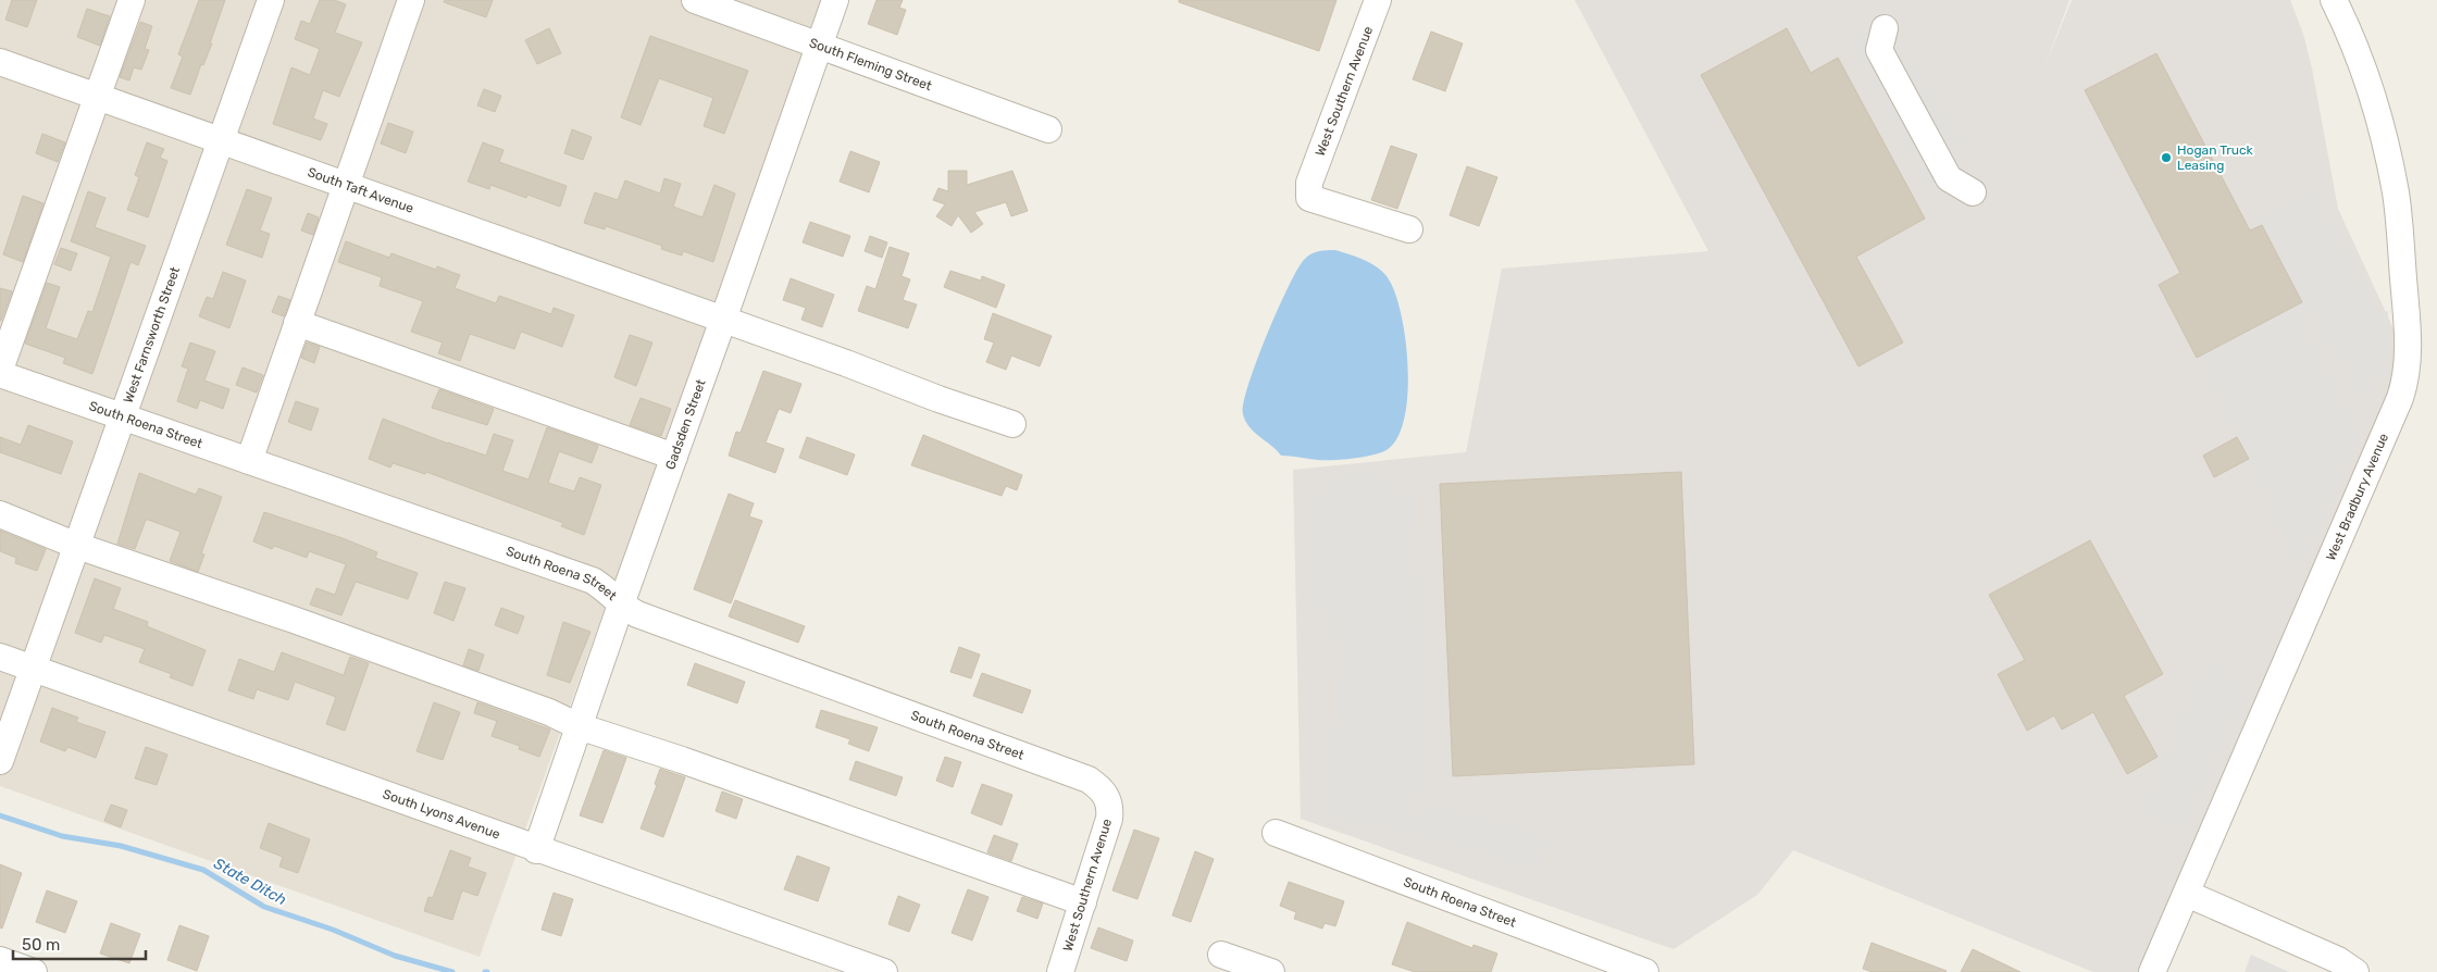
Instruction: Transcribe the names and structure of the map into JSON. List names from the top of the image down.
{
  "streets": {
    "street": [
      "South Fleming Street",
      "West Southern Avenue",
      "South Taft Avenue",
      "West Farnsworth Street",
      "South Roena Street",
      "Gadsden Street",
      "West Bradbury Avenue",
      "South Lyons Avenue"
    ]
  },
  "crossings": [
    ["South Fleming Street", "Gadsden Street"],
    ["West Southern Avenue", "South Roena Street"],
    ["South Taft Avenue", "West Farnsworth Street"],
    ["South Taft Avenue", "Gadsden Street"],
    ["West Farnsworth Street", "South Roena Street"],
    ["West Farnsworth Street", "South Lyons Avenue"],
    ["South Roena Street", "Gadsden Street"],
    ["Gadsden Street", "South Lyons Avenue"]
  ],
  "water": ["State Ditch"],
  "places": ["Hogan Truck Leasing"],
  "scale_bar": "50 m"
}
